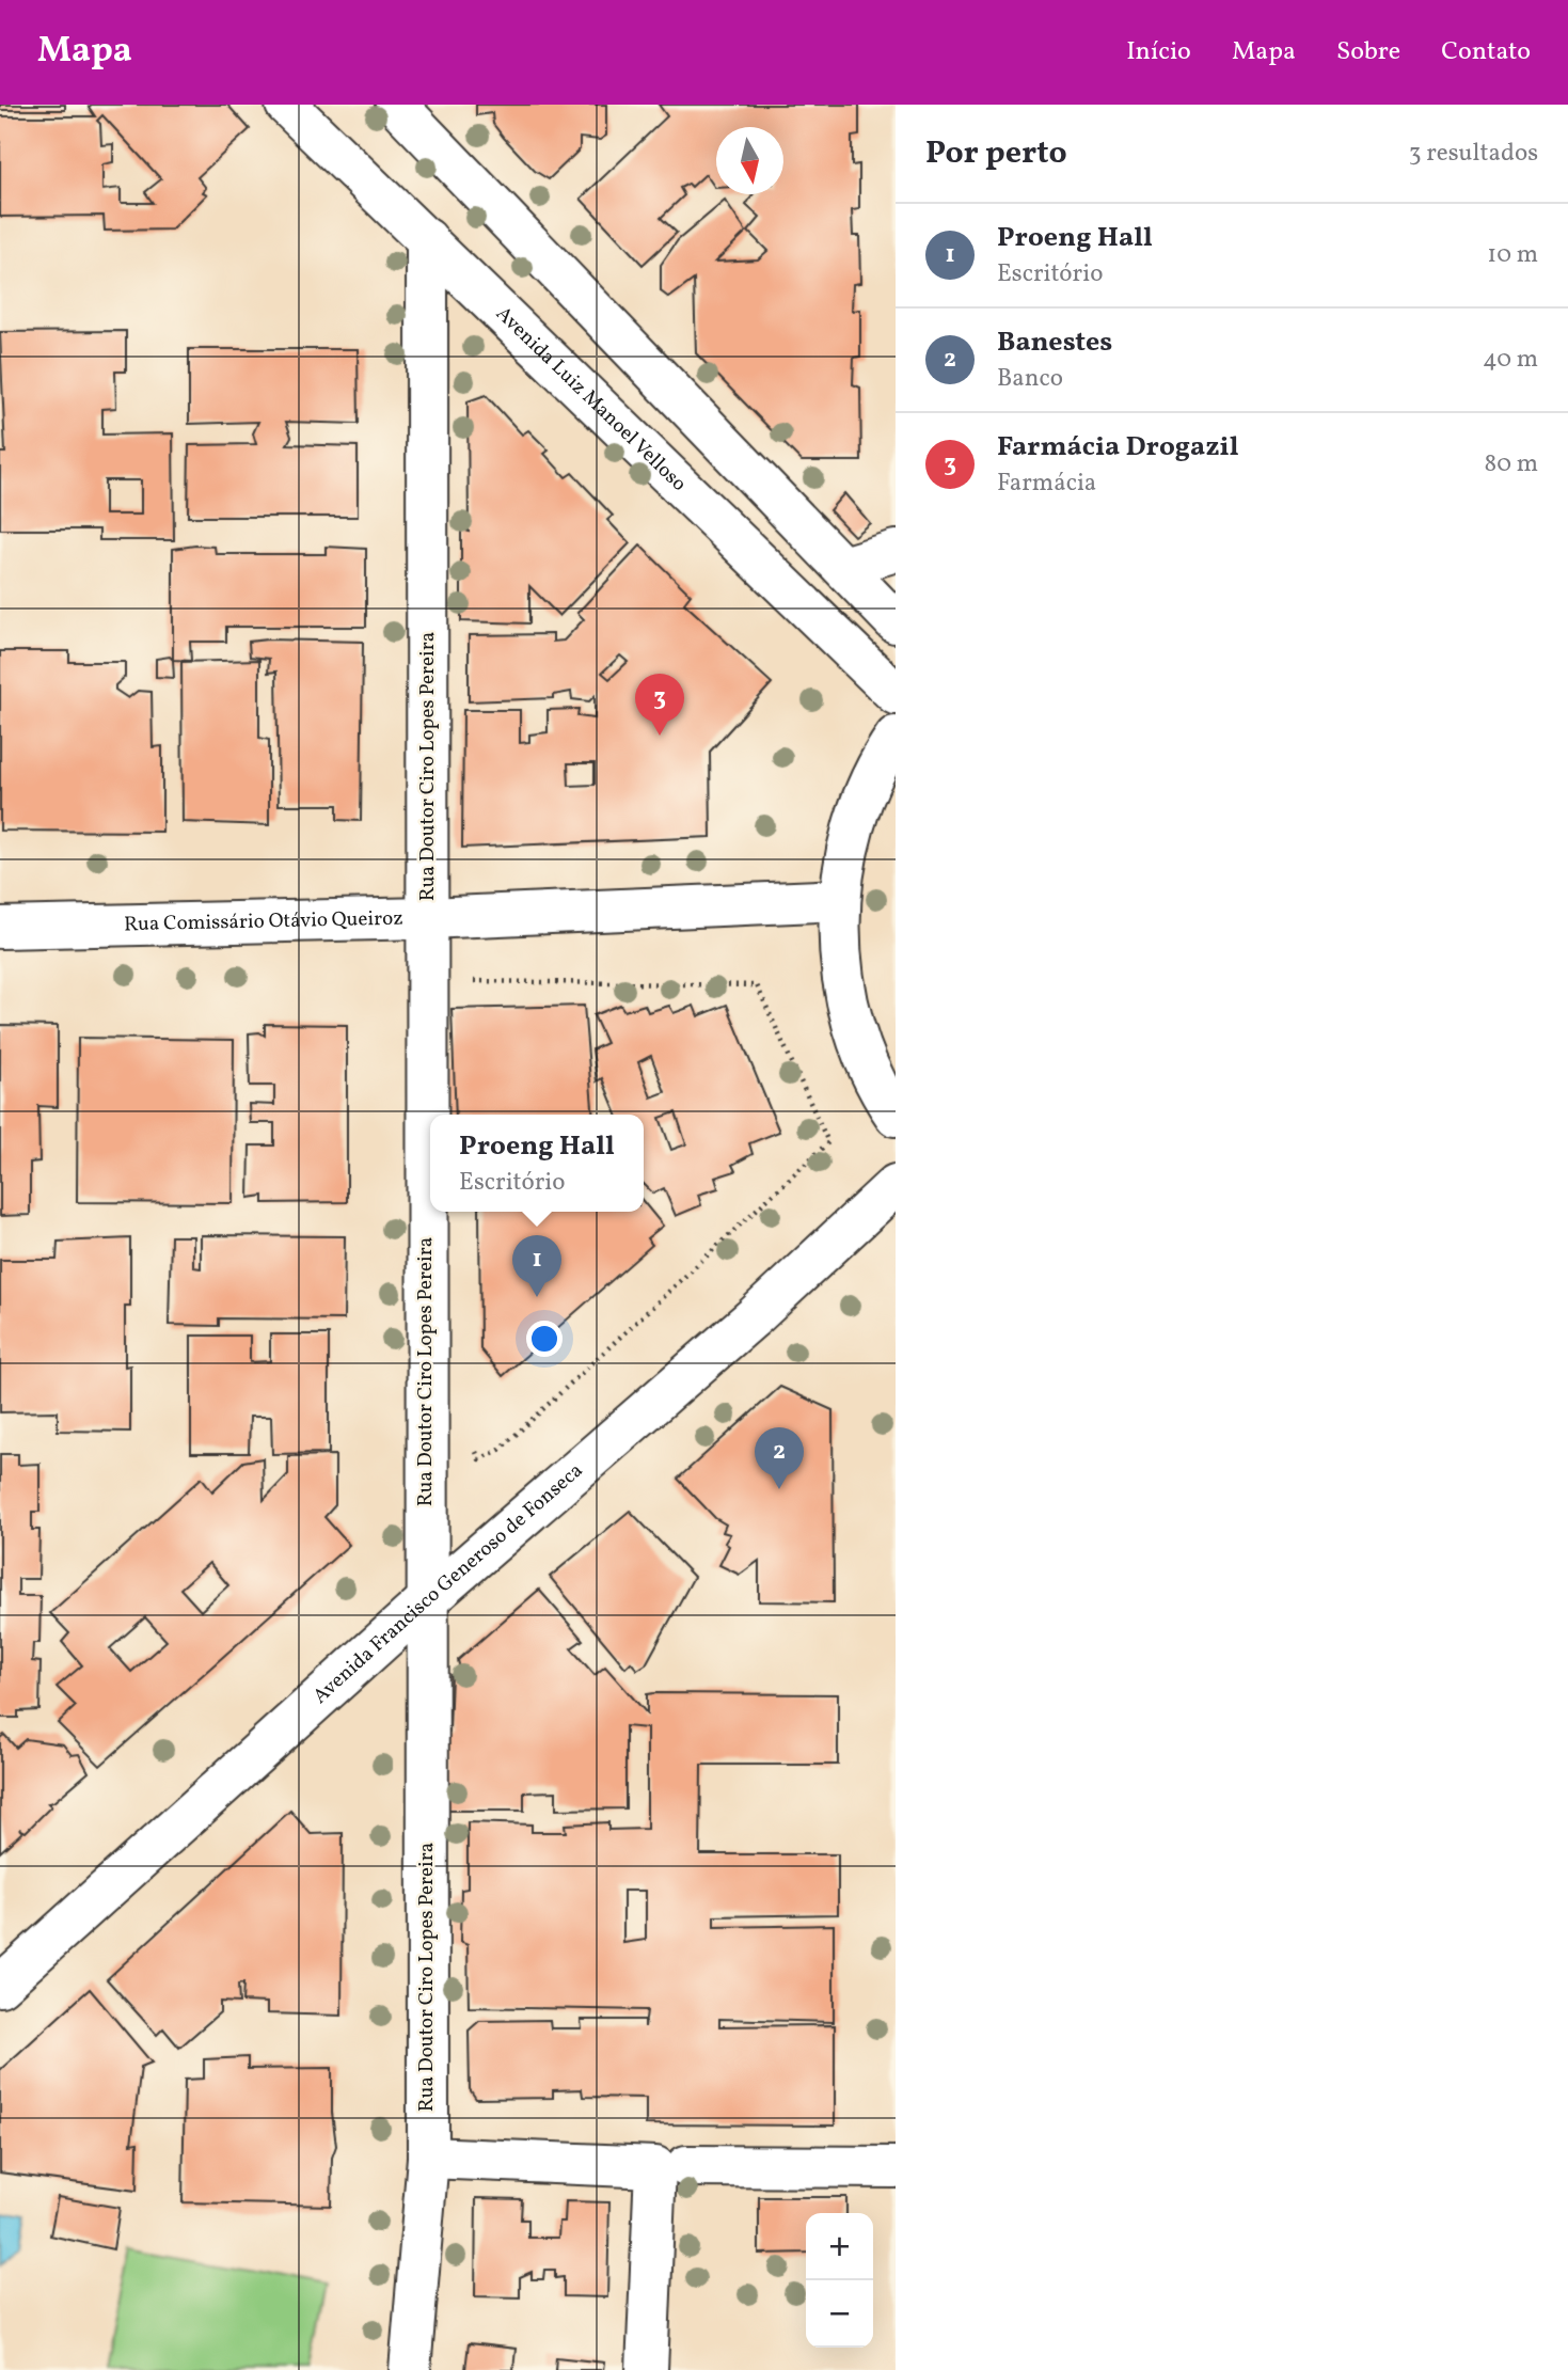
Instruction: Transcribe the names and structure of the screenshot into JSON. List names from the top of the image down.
{
  "streets": {
    "street": [
      "Avenida Luiz Manoel Velloso",
      "Rua Doutor Ciro Lopes Pereira",
      "Rua Comissário Otávio Queiroz",
      "Avenida Francisco Generoso de Fonseca"
    ]
  },
  "crossings": [
    ["Avenida Luiz Manoel Velloso", "Rua Doutor Ciro Lopes Pereira"],
    ["Rua Doutor Ciro Lopes Pereira", "Rua Comissário Otávio Queiroz"],
    ["Rua Doutor Ciro Lopes Pereira", "Avenida Francisco Generoso de Fonseca"]
  ],
  "north": "bottom",
  "page": {
    "header": "Mapa",
    "nav": [
      "Início",
      "Mapa",
      "Sobre",
      "Contato"
    ],
    "heading": ["Por perto", "3 resultados"],
    "list": [
      {
        "mark": "1",
        "name": "Proeng Hall",
        "note": "Escritório",
        "value": "10 m"
      },
      {
        "mark": "2",
        "name": "Banestes",
        "note": "Banco",
        "value": "40 m"
      },
      {
        "mark": "3",
        "name": "Farmácia Drogazil",
        "note": "Farmácia",
        "value": "80 m"
      }
    ],
    "pins": ["3", "1", "2"],
    "popup": ["Proeng Hall", "Escritório"],
    "map_buttons": ["+", "−"]
  }
}
